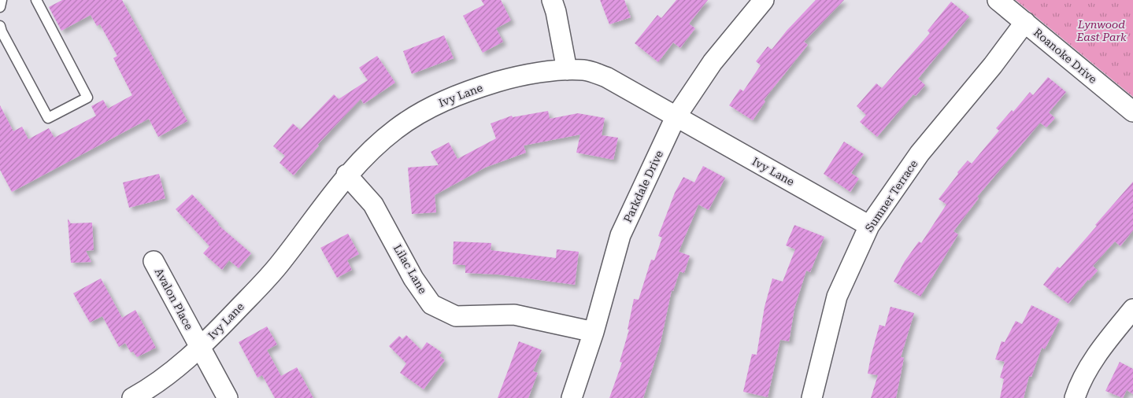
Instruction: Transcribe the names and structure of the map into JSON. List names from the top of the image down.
{
  "streets": {
    "street": [
      "Roanoke Drive",
      "Ivy Lane",
      "Parkdale Drive",
      "Sumner Terrace",
      "Lilac Lane",
      "Avalon Place"
    ]
  },
  "crossings": [
    ["Roanoke Drive", "Sumner Terrace"],
    ["Ivy Lane", "Parkdale Drive"],
    ["Ivy Lane", "Sumner Terrace"],
    ["Ivy Lane", "Lilac Lane"],
    ["Ivy Lane", "Avalon Place"],
    ["Parkdale Drive", "Lilac Lane"]
  ],
  "parks": ["Lynwood East Park"]
}
